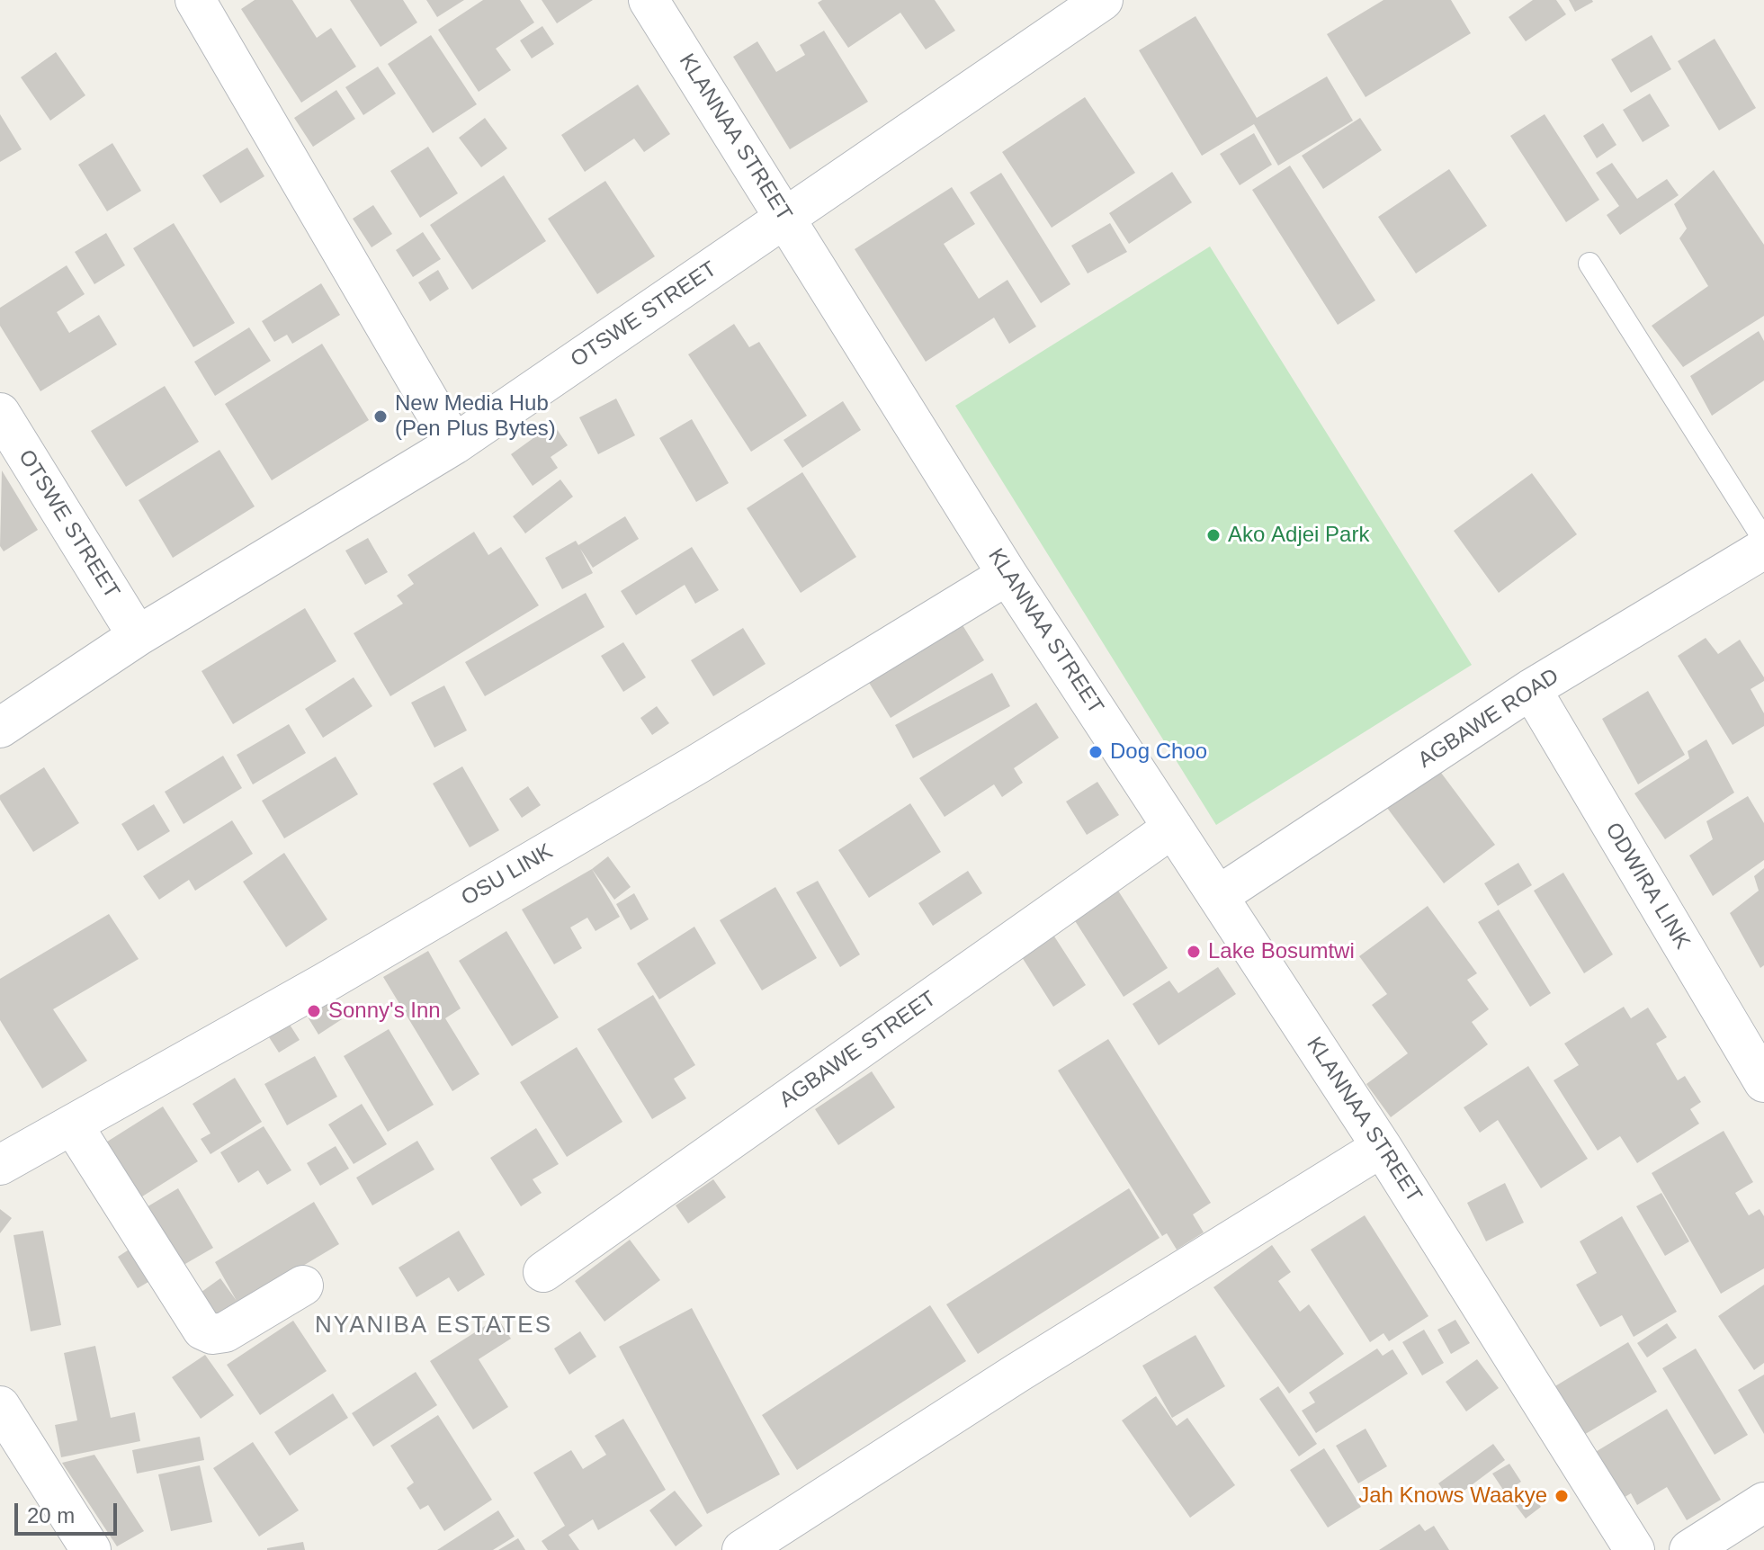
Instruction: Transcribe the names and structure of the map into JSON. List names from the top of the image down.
{
  "streets": {
    "street": [
      "KLANNAA STREET",
      "OTSWE STREET",
      "AGBAWE ROAD",
      "OSU LINK",
      "ODWIRA LINK",
      "AGBAWE STREET"
    ]
  },
  "crossings": [
    ["KLANNAA STREET", "OTSWE STREET"],
    ["KLANNAA STREET", "AGBAWE ROAD"],
    ["KLANNAA STREET", "OSU LINK"],
    ["KLANNAA STREET", "AGBAWE STREET"],
    ["AGBAWE ROAD", "ODWIRA LINK"]
  ],
  "districts": ["NYANIBA ESTATES"],
  "places": [
    "New Media Hub (Pen Plus Bytes)",
    "Ako Adjei Park",
    "Dog Choo",
    "Lake Bosumtwi",
    "Sonny's Inn",
    "Jah Knows Waakye"
  ],
  "scale_bar": "20 m"
}
